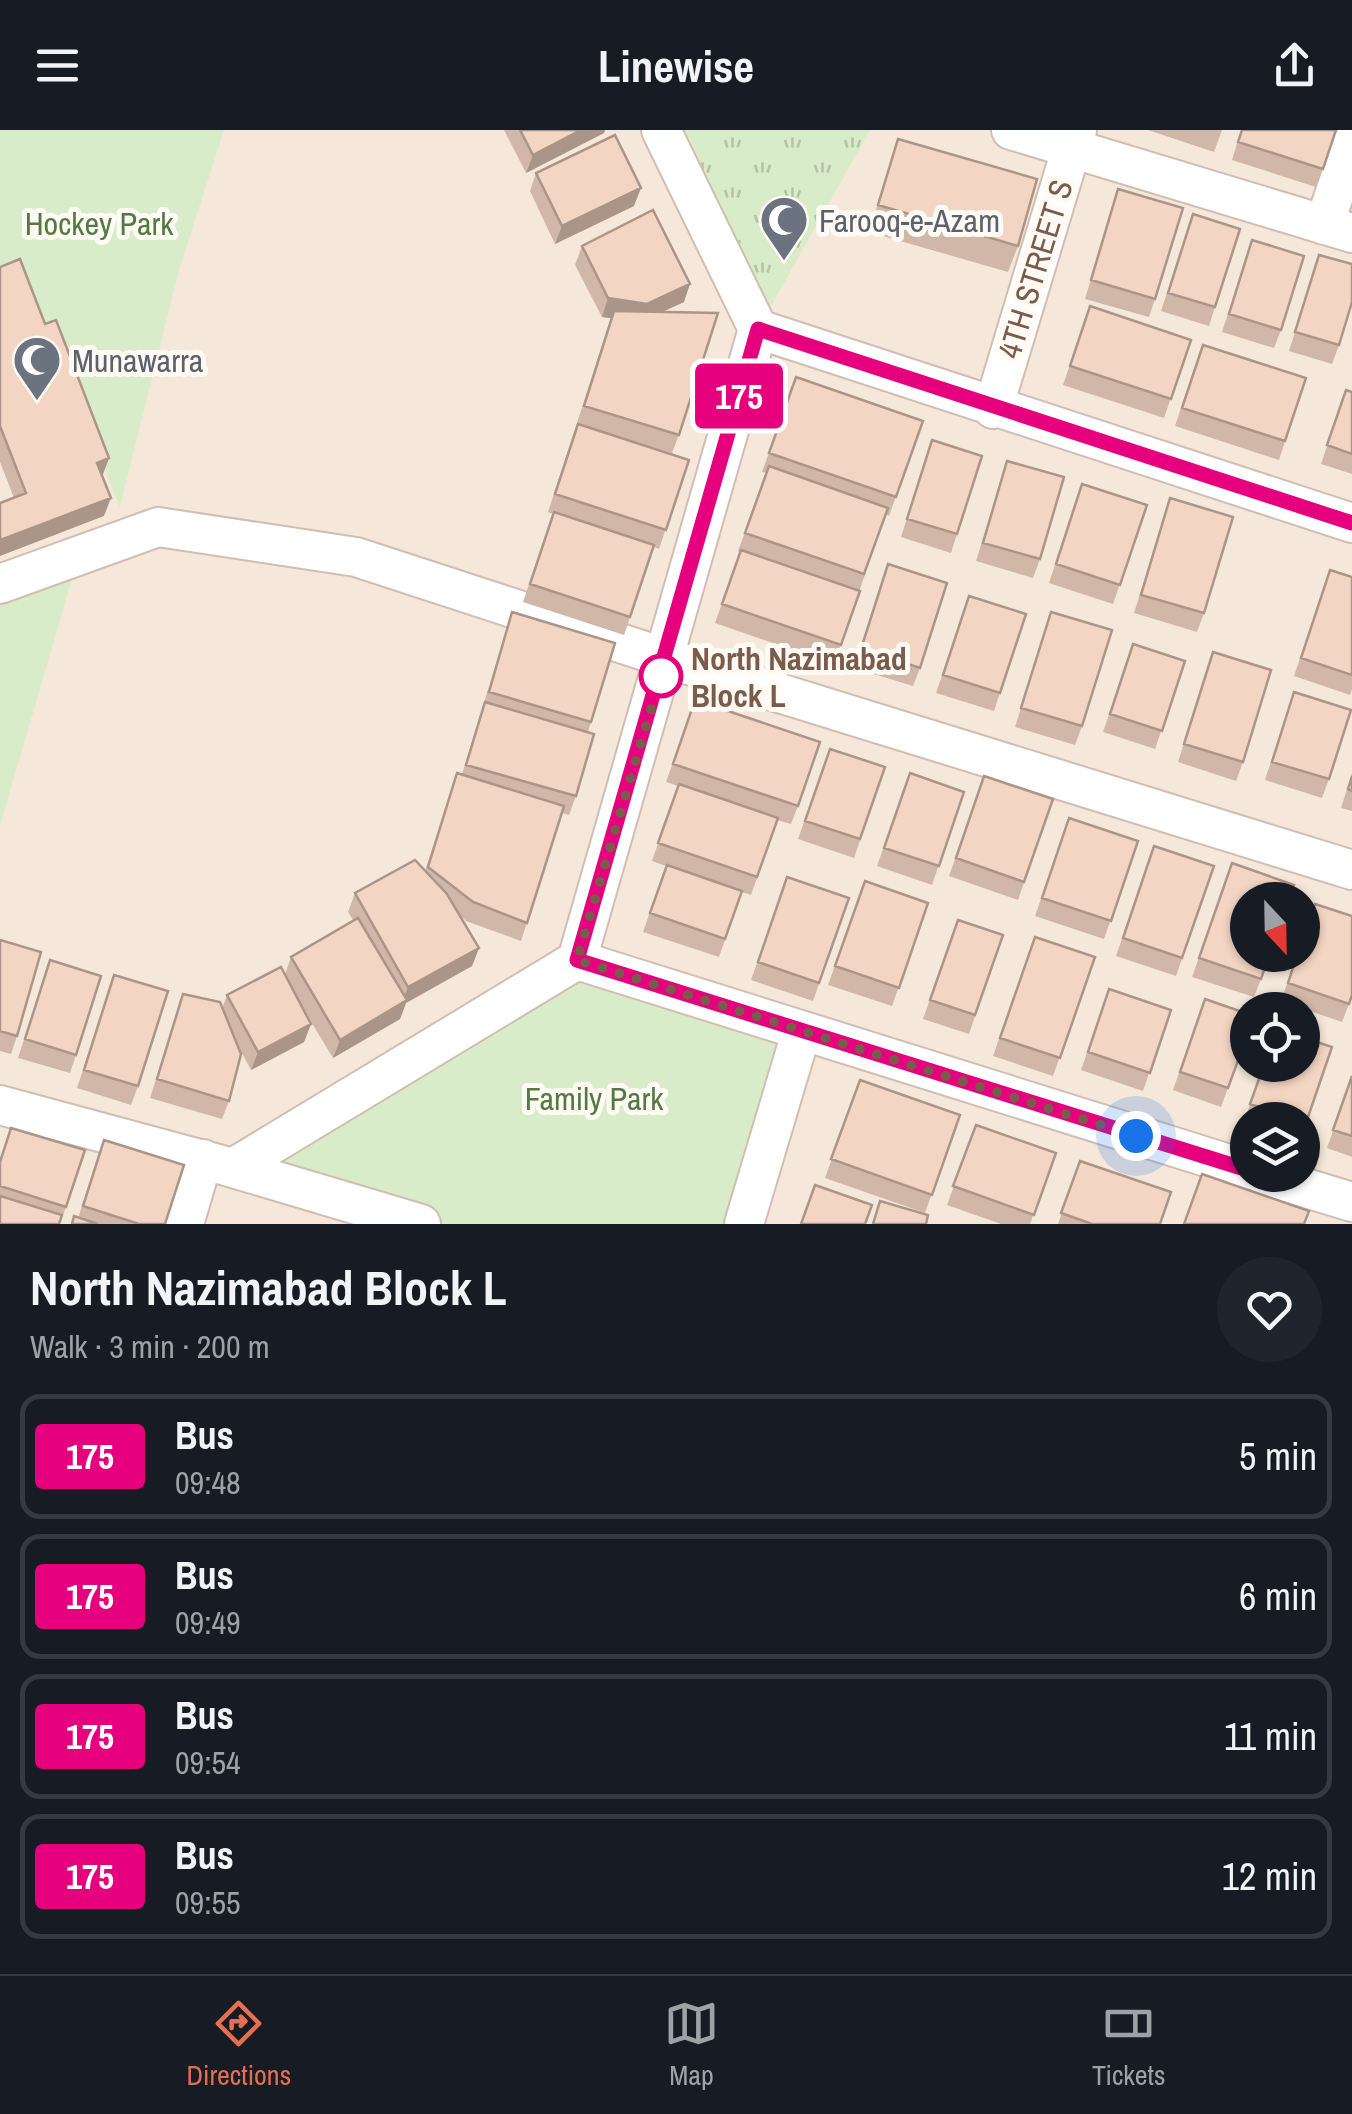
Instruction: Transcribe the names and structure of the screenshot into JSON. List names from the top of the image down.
{
  "streets": {
    "street": ["4TH STREET S"]
  },
  "parks": ["Hockey Park", "Family Park"],
  "places": {
    "mosque": ["Farooq-e-Azam", "Munawarra"],
    "other": ["North Nazimabad Block L"]
  },
  "lines": ["bus line 175"],
  "north": "bottom",
  "page": {
    "header": "Linewise",
    "on_map": "175",
    "heading": ["North Nazimabad Block L", "Walk · 3 min · 200 m"],
    "list": [
      {
        "mark": "175",
        "name": "Bus",
        "note": "09:48",
        "value": "5 min"
      },
      {
        "mark": "175",
        "name": "Bus",
        "note": "09:49",
        "value": "6 min"
      },
      {
        "mark": "175",
        "name": "Bus",
        "note": "09:54",
        "value": "11 min"
      },
      {
        "mark": "175",
        "name": "Bus",
        "note": "09:55",
        "value": "12 min"
      }
    ],
    "tabs": ["Directions", "Map", "Tickets"]
  }
}
